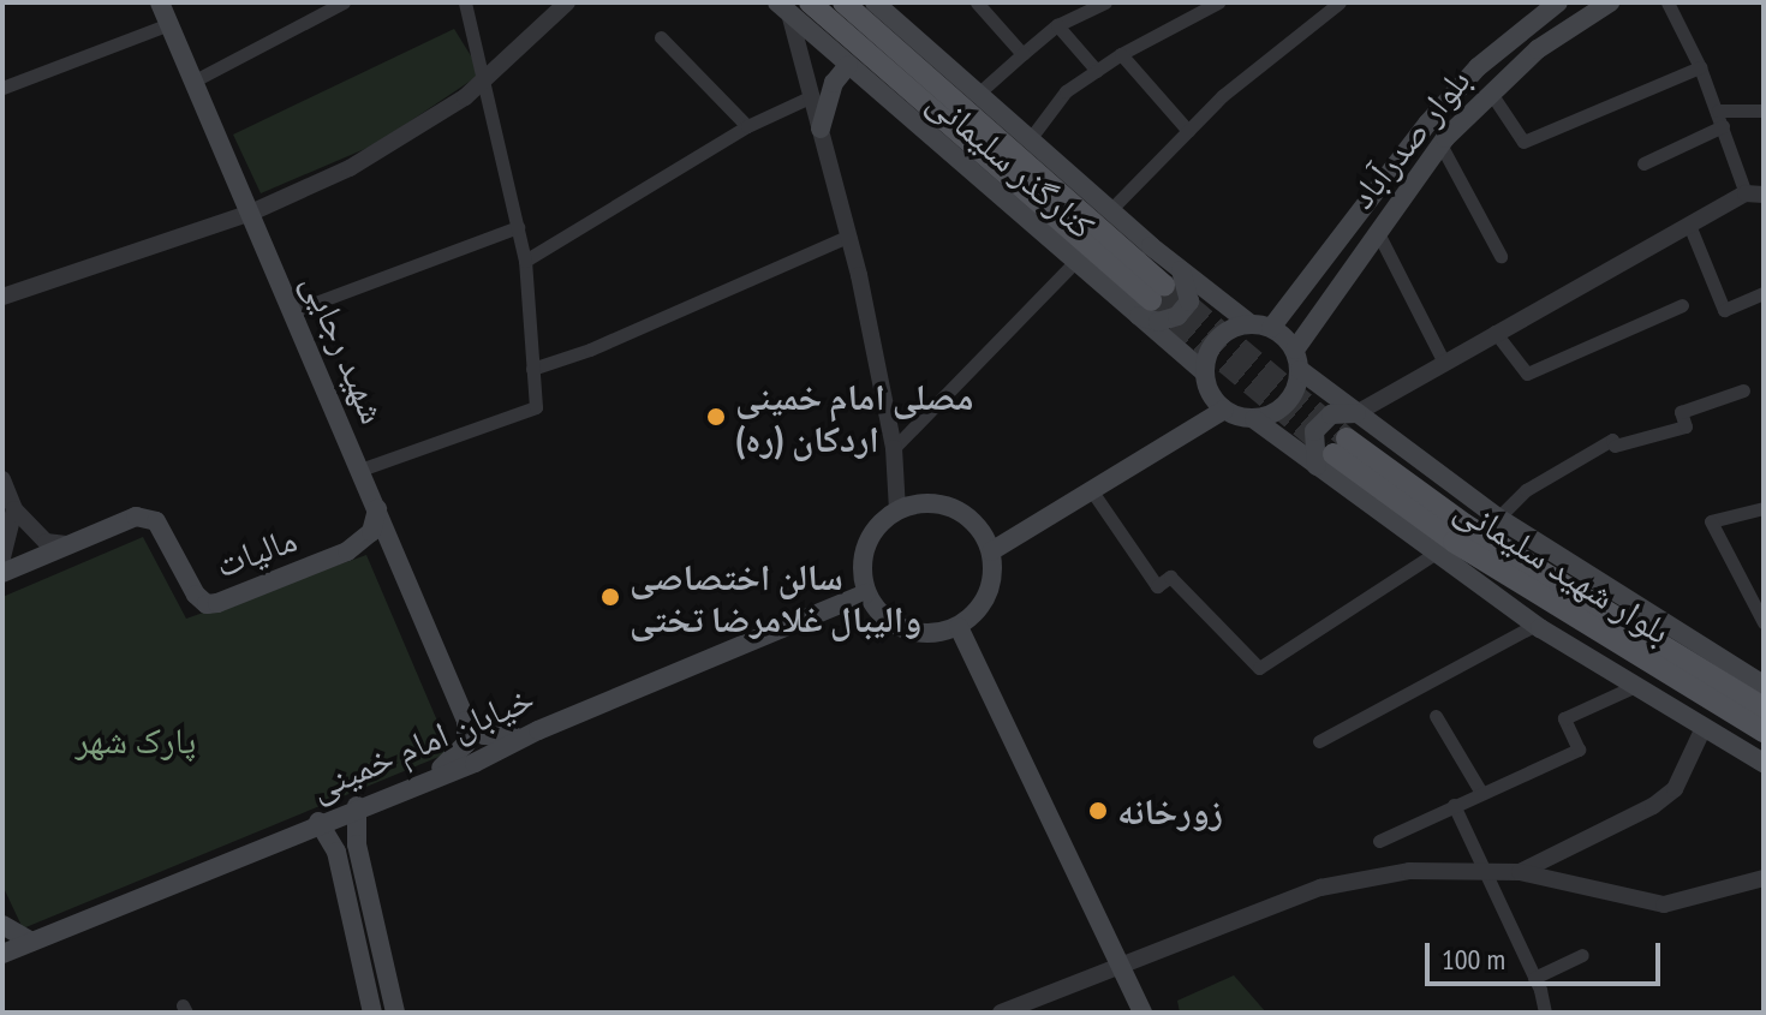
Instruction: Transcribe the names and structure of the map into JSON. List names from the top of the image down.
{
  "streets": {
    "main road": [
      "بلوار صدرآباد",
      "کنارگذر سلیمانی",
      "شهید رجایی",
      "مالیات",
      "بلوار شهید سلیمانی",
      "خیابان امام خمینی"
    ]
  },
  "crossings": [
    ["بلوار صدرآباد", "کنارگذر سلیمانی"]
  ],
  "parks": ["پارک شهر"],
  "places": ["مصلی امام خمینی (ره) اردکان", "سالن اختصاصی والیبال غلامرضا تختی", "زورخانه"],
  "scale_bar": "100 m"
}
